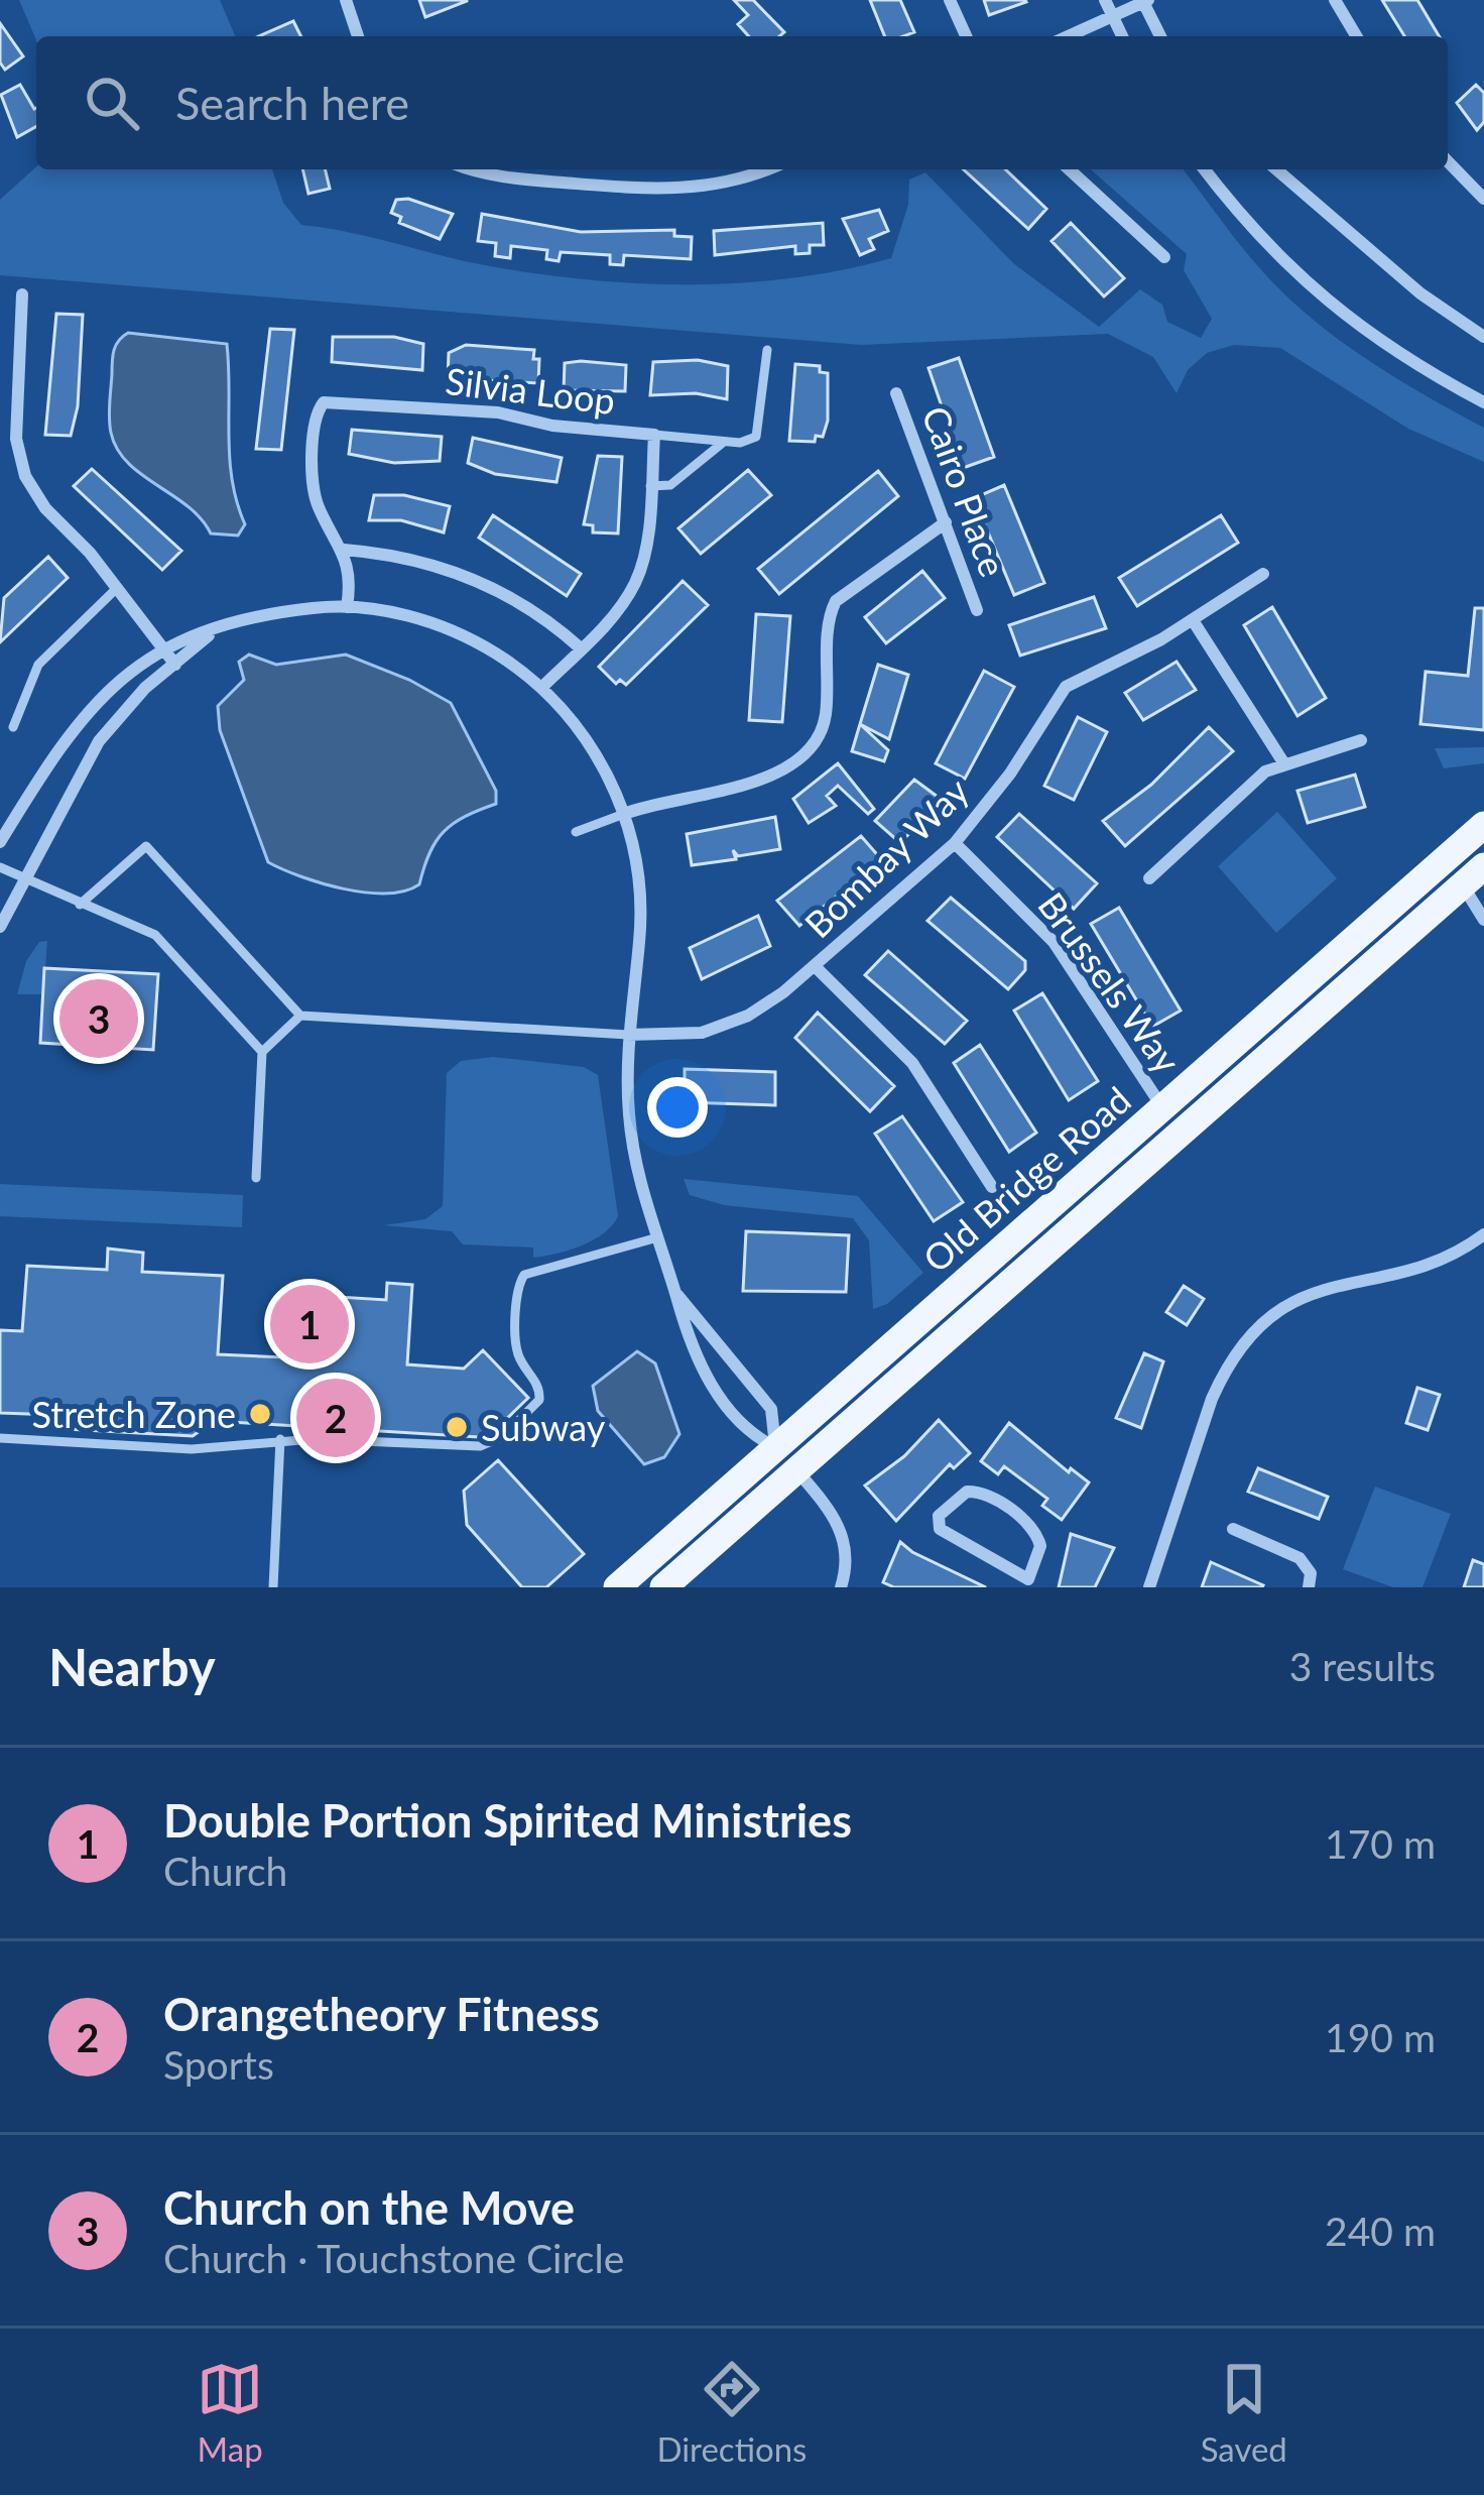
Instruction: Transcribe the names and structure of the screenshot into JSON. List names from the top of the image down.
{
  "streets": {
    "main road": ["Old Bridge Road"],
    "street": [
      "Silvia Loop",
      "Cairo Place",
      "Bombay Way",
      "Brussels Way"
    ]
  },
  "crossings": [
    ["Bombay Way", "Brussels Way"],
    ["Brussels Way", "Old Bridge Road"]
  ],
  "places": ["Stretch Zone", "Subway"],
  "page": {
    "search": "Search here",
    "pins": ["3", "1", "2"],
    "heading": ["Nearby", "3 results"],
    "list": [
      {
        "mark": "1",
        "name": "Double Portion Spirited Ministries",
        "note": "Church",
        "value": "170 m"
      },
      {
        "mark": "2",
        "name": "Orangetheory Fitness",
        "note": "Sports",
        "value": "190 m"
      },
      {
        "mark": "3",
        "name": "Church on the Move",
        "note": "Church · Touchstone Circle",
        "value": "240 m"
      }
    ],
    "nav": ["Map", "Directions", "Saved"]
  }
}
